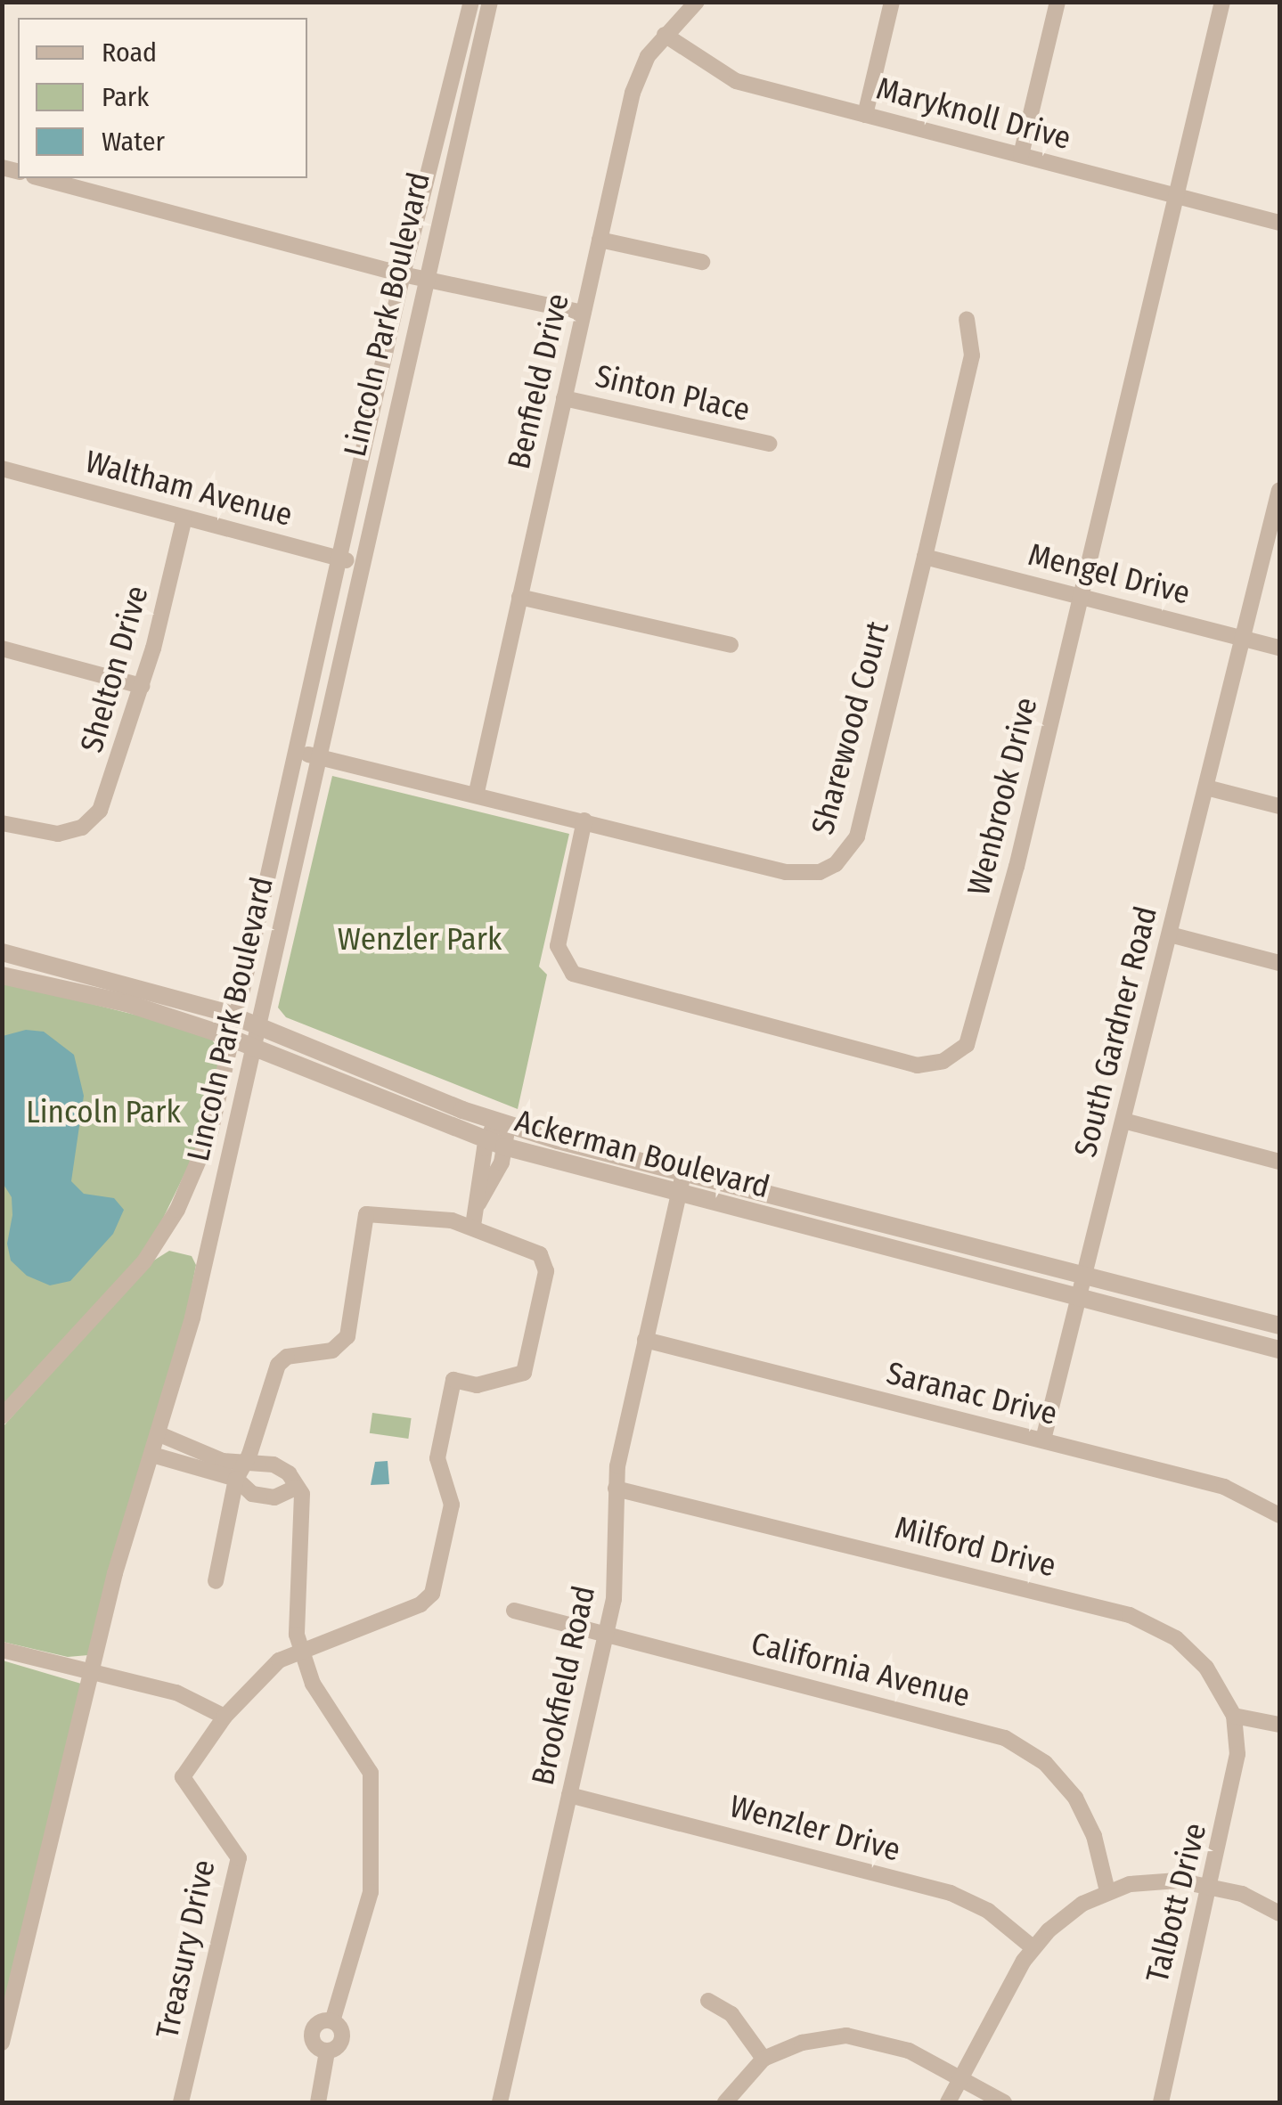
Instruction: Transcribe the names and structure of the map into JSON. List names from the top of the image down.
{
  "streets": {
    "street": [
      "Maryknoll Drive",
      "Lincoln Park Boulevard",
      "Benfield Drive",
      "Sinton Place",
      "Waltham Avenue",
      "Mengel Drive",
      "Shelton Drive",
      "Sharewood Court",
      "Wenbrook Drive",
      "South Gardner Road",
      "Ackerman Boulevard",
      "Saranac Drive",
      "Milford Drive",
      "California Avenue",
      "Brookfield Road",
      "Wenzler Drive",
      "Talbott Drive",
      "Treasury Drive"
    ]
  },
  "crossings": [
    ["Maryknoll Drive", "Benfield Drive"],
    ["Maryknoll Drive", "Wenbrook Drive"],
    ["Lincoln Park Boulevard", "Waltham Avenue"],
    ["Lincoln Park Boulevard", "Sharewood Court"],
    ["Lincoln Park Boulevard", "Ackerman Boulevard"],
    ["Benfield Drive", "Sinton Place"],
    ["Benfield Drive", "Sharewood Court"],
    ["Waltham Avenue", "Shelton Drive"],
    ["Mengel Drive", "Sharewood Court"],
    ["Mengel Drive", "Wenbrook Drive"],
    ["Mengel Drive", "South Gardner Road"],
    ["Sharewood Court", "Wenbrook Drive"],
    ["South Gardner Road", "Ackerman Boulevard"],
    ["South Gardner Road", "Saranac Drive"],
    ["Ackerman Boulevard", "Brookfield Road"],
    ["Saranac Drive", "Brookfield Road"],
    ["Milford Drive", "Brookfield Road"],
    ["Milford Drive", "Talbott Drive"],
    ["California Avenue", "Brookfield Road"],
    ["Brookfield Road", "Wenzler Drive"]
  ],
  "parks": ["Wenzler Park", "Lincoln Park"],
  "legend": ["Road", "Park", "Water"]
}
